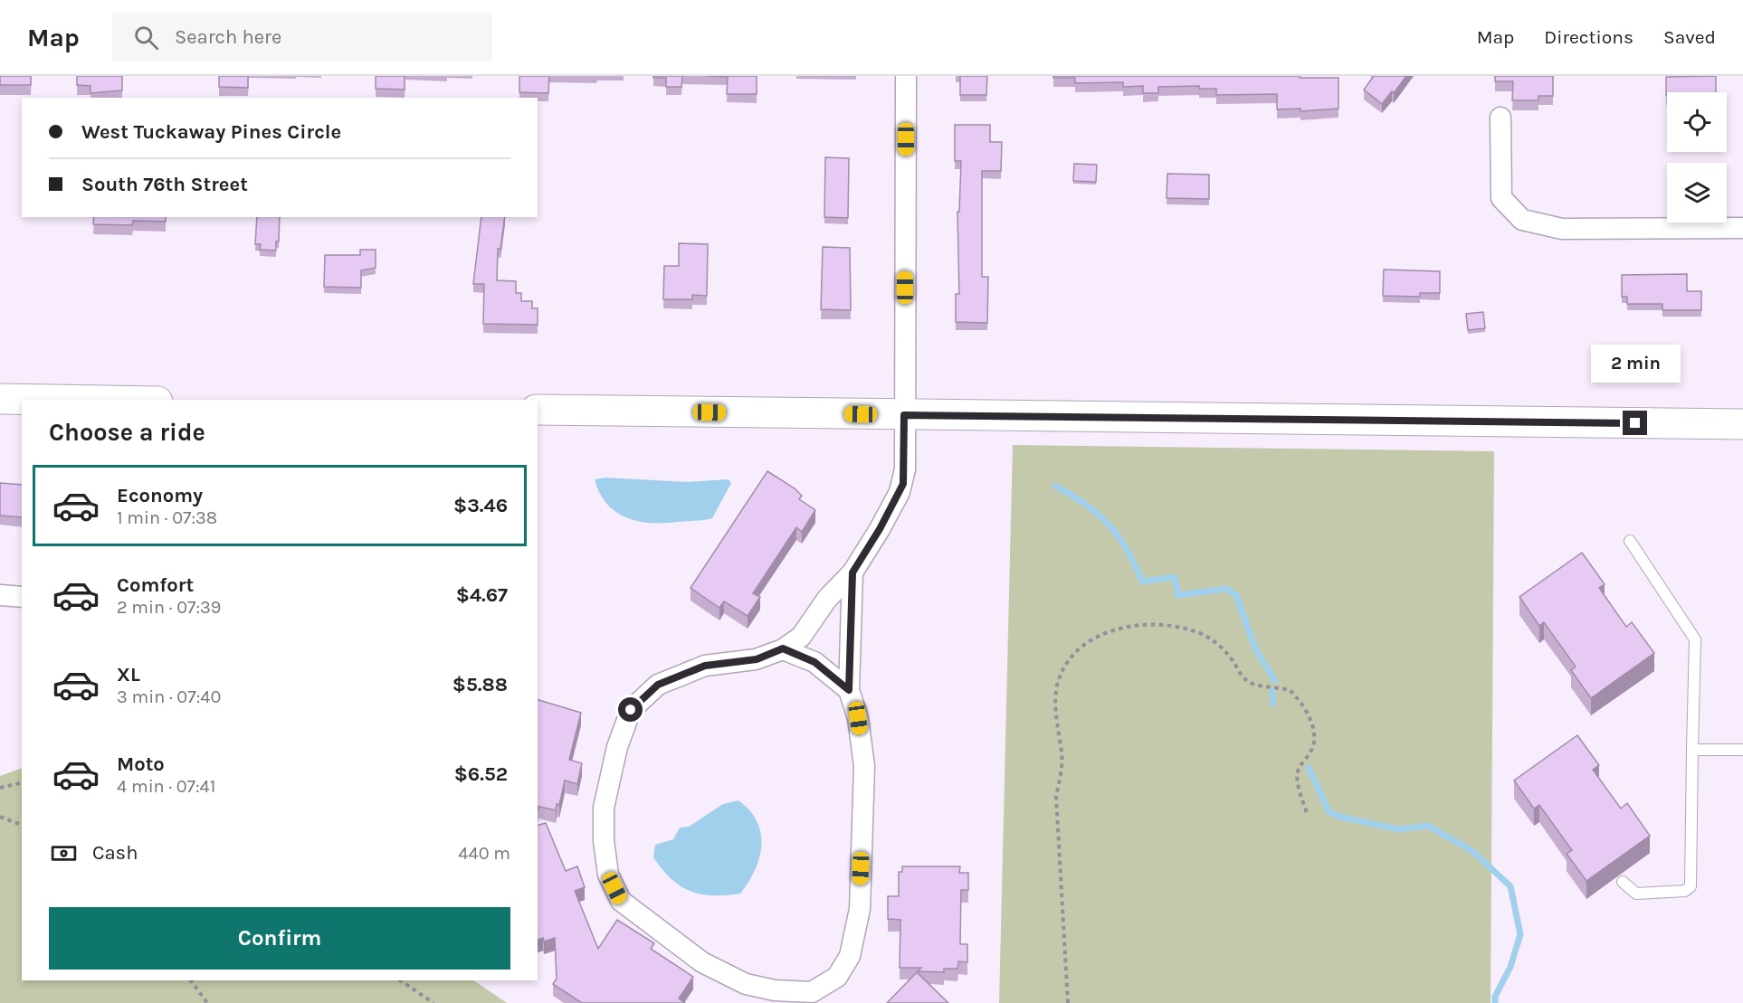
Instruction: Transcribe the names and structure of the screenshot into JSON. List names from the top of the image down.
{
  "page": {
    "header": "Map",
    "search": "Search here",
    "nav": ["Map", "Directions", "Saved"],
    "banner": ["West Tuckaway Pines Circle", "South 76th Street"],
    "bubble": "2 min",
    "heading": "Choose a ride",
    "list": [
      {
        "name": "Economy",
        "note": "1 min · 07:38",
        "value": "$3.46"
      },
      {
        "name": "Comfort",
        "note": "2 min · 07:39",
        "value": "$4.67"
      },
      {
        "name": "XL",
        "note": "3 min · 07:40",
        "value": "$5.88"
      },
      {
        "name": "Moto",
        "note": "4 min · 07:41",
        "value": "$6.52"
      }
    ],
    "pay": ["Cash", "440 m"],
    "buttons": "Confirm"
  }
}
